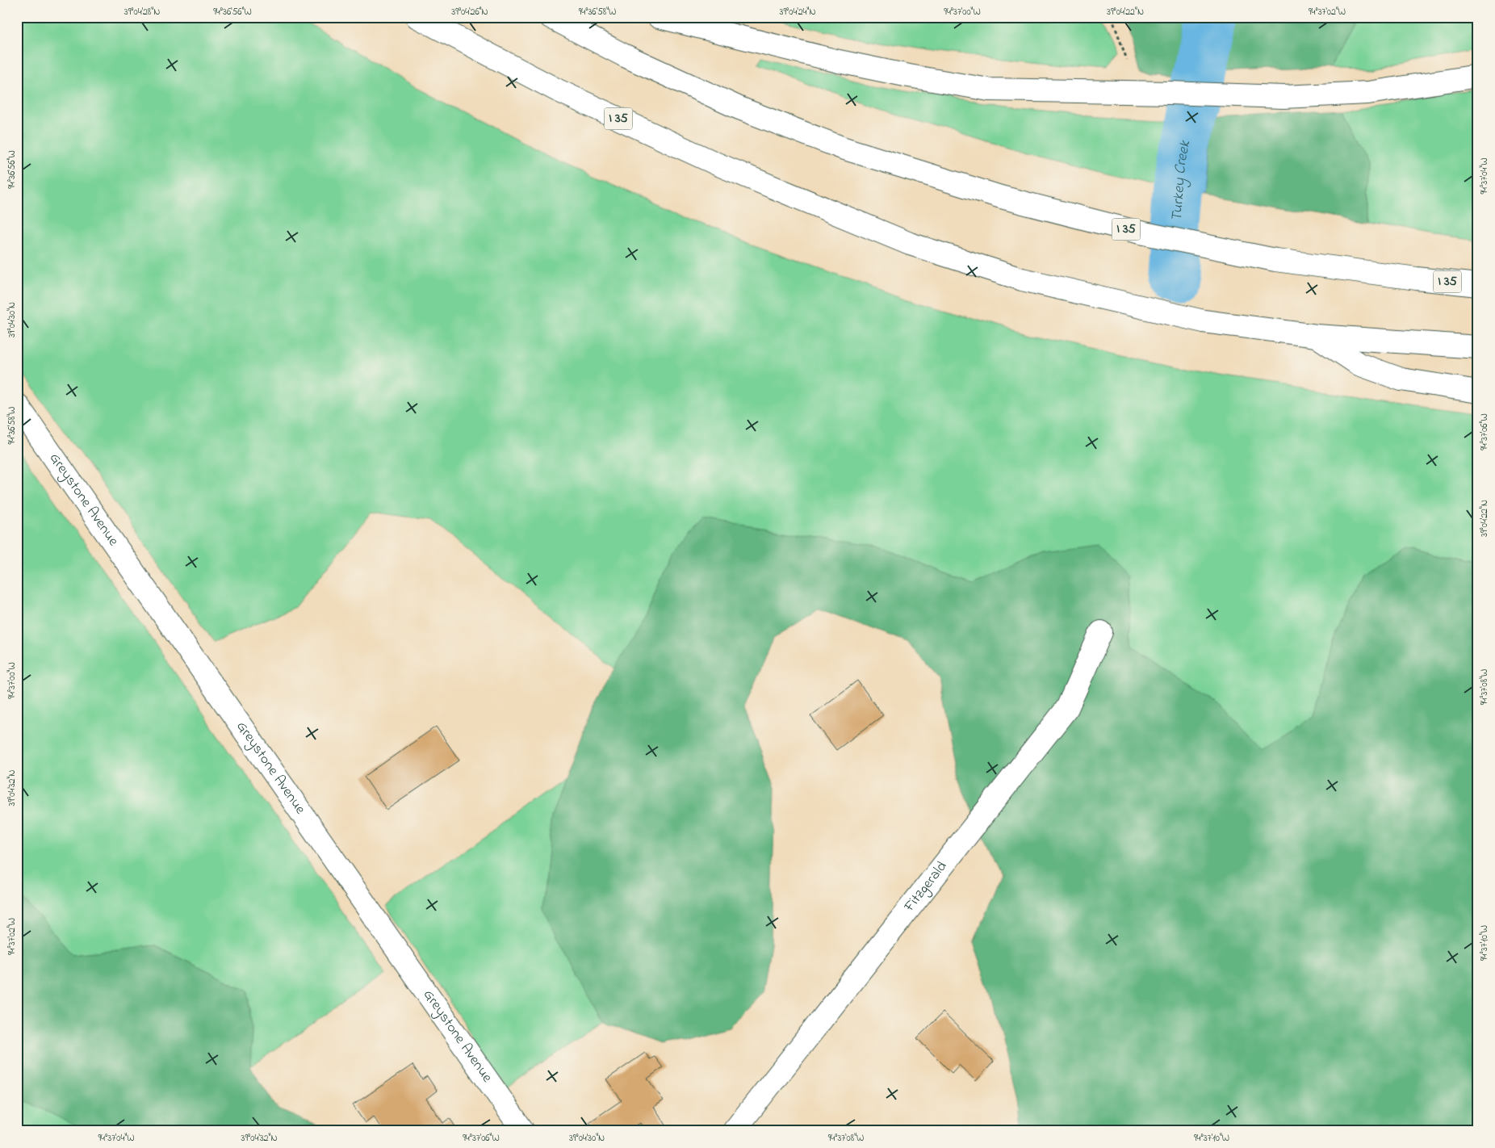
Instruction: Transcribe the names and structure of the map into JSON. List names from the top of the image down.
{
  "streets": {
    "main road": ["I 35", "Greystone Avenue", "Fitzgerald"]
  },
  "water": ["Turkey Creek"],
  "coordinates": [
    "39°04'28\"N",
    "94°36'56\"W",
    "39°04'26\"N",
    "94°36'58\"W",
    "39°04'24\"N",
    "94°37'00\"W",
    "39°04'22\"N",
    "94°37'02\"W",
    "94°37'04\"W",
    "39°04'30\"N",
    "94°37'06\"W",
    "94°37'08\"W",
    "39°04'32\"N",
    "94°37'10\"W"
  ]
}
